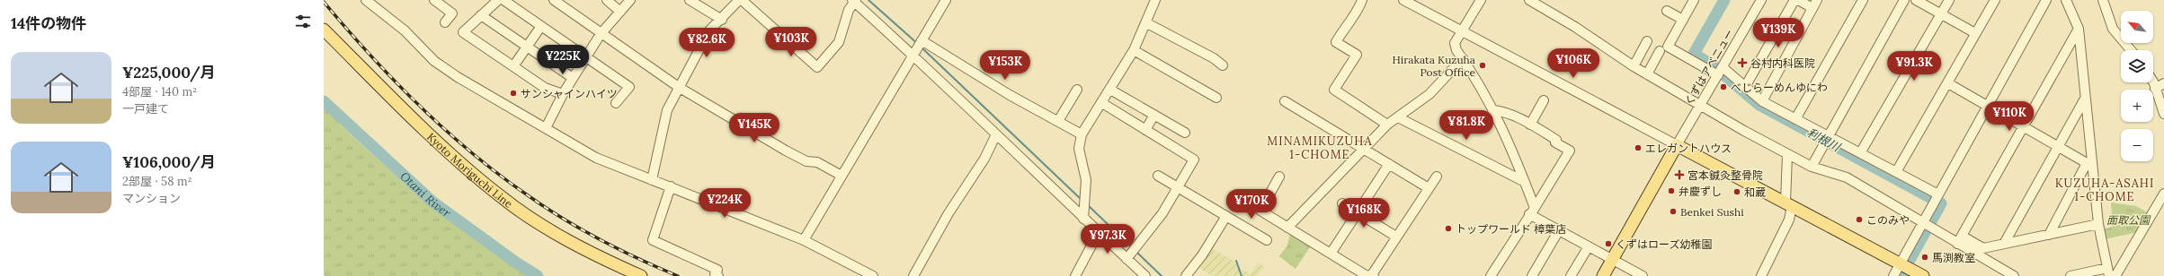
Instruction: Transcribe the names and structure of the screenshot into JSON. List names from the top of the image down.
{
  "streets": {
    "main road": ["Kyoto Moriguchi Line"],
    "street": ["くずはアベニュー"]
  },
  "districts": ["MINAMIKUZUHA 1-CHOME", "KUZUHA-ASAHI 1-CHOME"],
  "water": ["利根川", "Otani River"],
  "parks": ["面取公園"],
  "places": {
    "health": ["谷村内科医院", "宮本鍼灸整骨院"],
    "other": [
      "Hirakata Kuzuha Post Office",
      "べじらーめんゆにわ",
      "サンシャインハイツ",
      "エレガントハウス",
      "弁慶ずし",
      "和蔵",
      "Benkei Sushi",
      "このみや",
      "トップワールド 樟葉店",
      "くずはローズ幼稚園",
      "馬渕教室"
    ]
  },
  "north": "top left",
  "page": {
    "heading": "14件の物件",
    "map_buttons": ["+", "−"],
    "price": [
      "¥139K",
      "¥103K",
      "¥82.6K",
      "¥225K",
      "¥106K",
      "¥153K",
      "¥91.3K",
      "¥110K",
      "¥81.8K",
      "¥145K",
      "¥224K",
      "¥170K",
      "¥168K",
      "¥97.3K"
    ],
    "list": [
      {
        "name": "¥225,000/月",
        "note": "4部屋 · 140 m² · 一戸建て"
      },
      {
        "name": "¥106,000/月",
        "note": "2部屋 · 58 m² · マンション"
      }
    ]
  }
}
